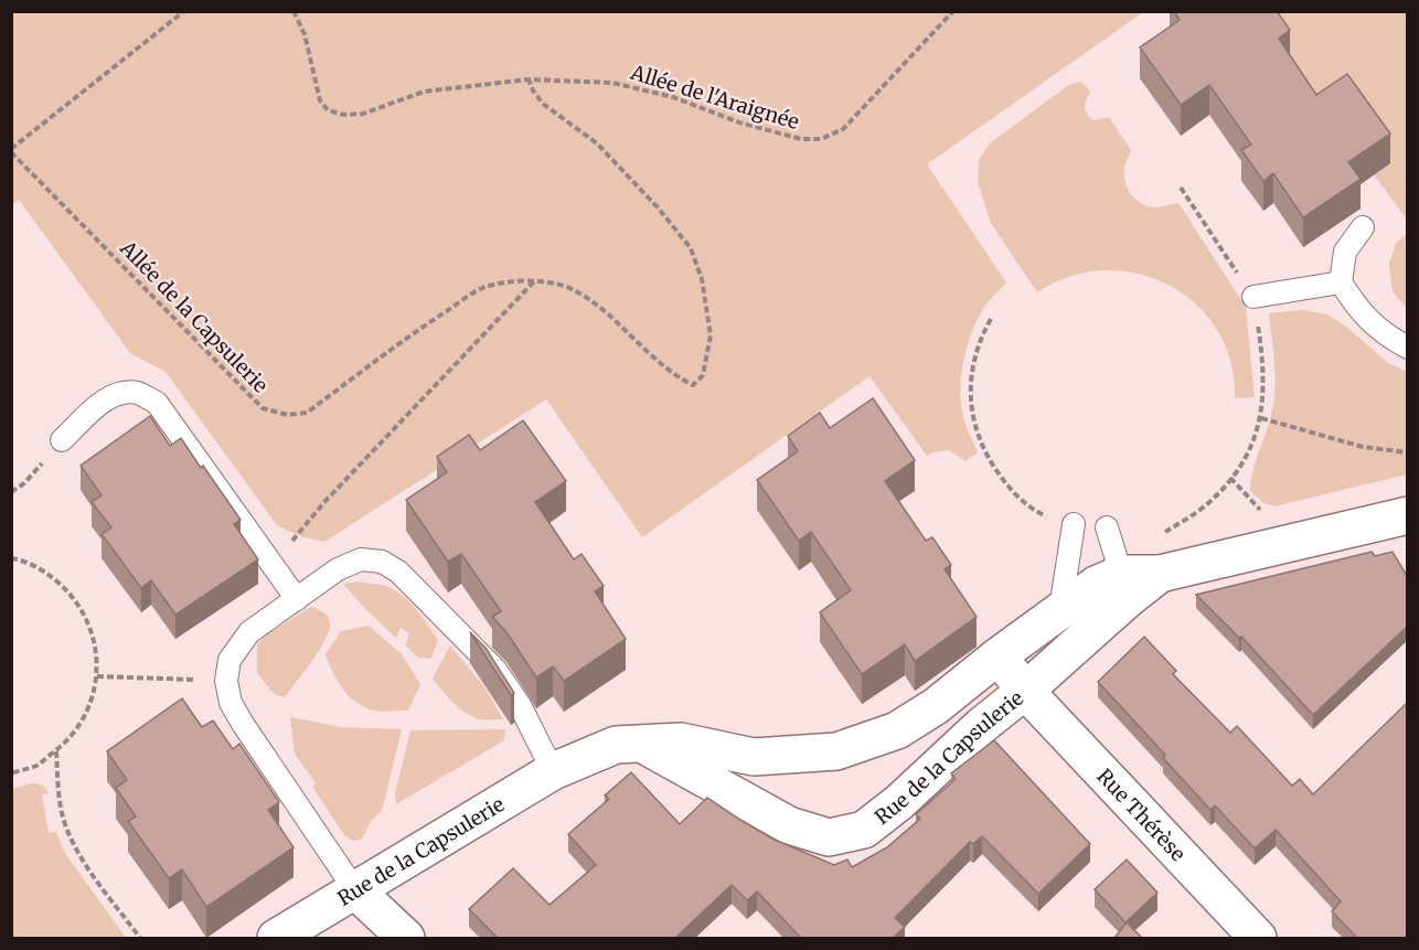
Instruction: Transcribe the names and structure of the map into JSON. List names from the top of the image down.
{
  "streets": {
    "street": ["Rue de la Capsulerie", "Rue Thérèse"],
    "path": ["Allée de l'Araignée", "Allée de la Capsulerie"]
  },
  "crossings": [
    ["Allée de l'Araignée", "Allée de la Capsulerie"],
    ["Rue de la Capsulerie", "Rue Thérèse"]
  ]
}
